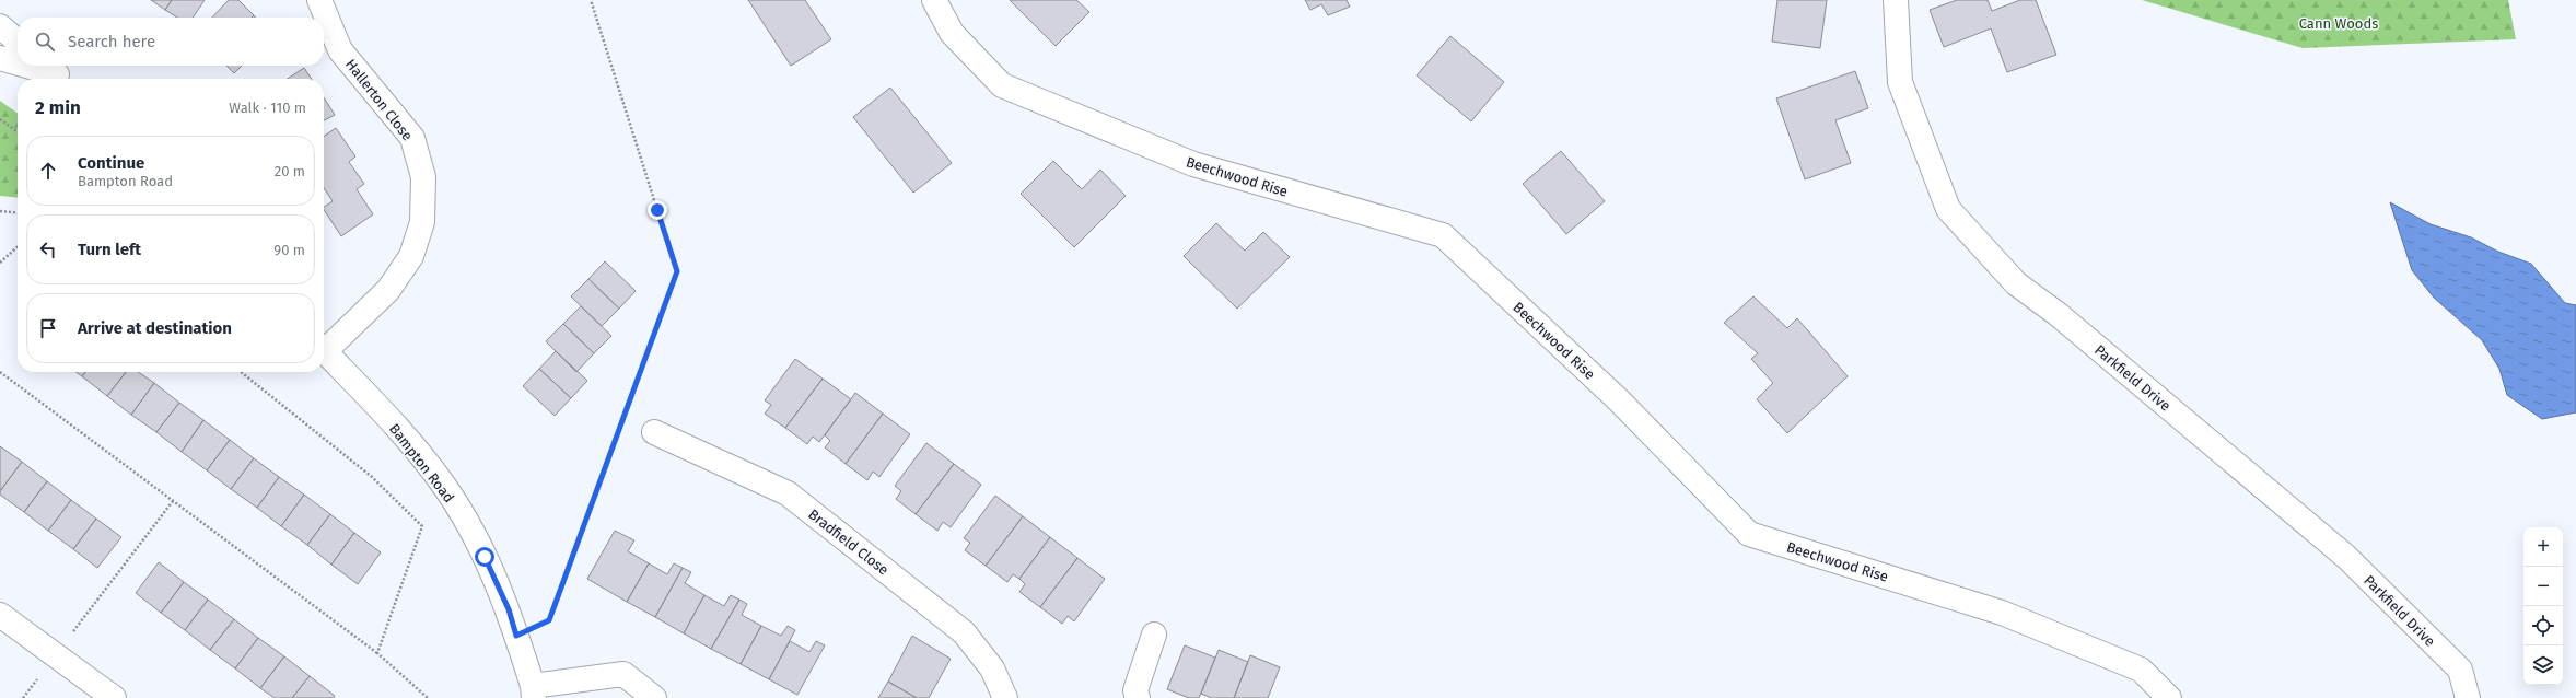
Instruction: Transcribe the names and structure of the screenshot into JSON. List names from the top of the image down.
{
  "streets": {
    "street": [
      "Hallerton Close",
      "Beechwood Rise",
      "Parkfield Drive",
      "Bampton Road",
      "Bradfield Close"
    ]
  },
  "parks": ["Cann Woods"],
  "page": {
    "search": "Search here",
    "heading": ["2 min", "Walk · 110 m"],
    "list": [
      ["Continue", "Bampton Road", "20 m"],
      ["Turn left", "90 m"],
      "Arrive at destination"
    ],
    "map_buttons": ["+", "−"]
  }
}
